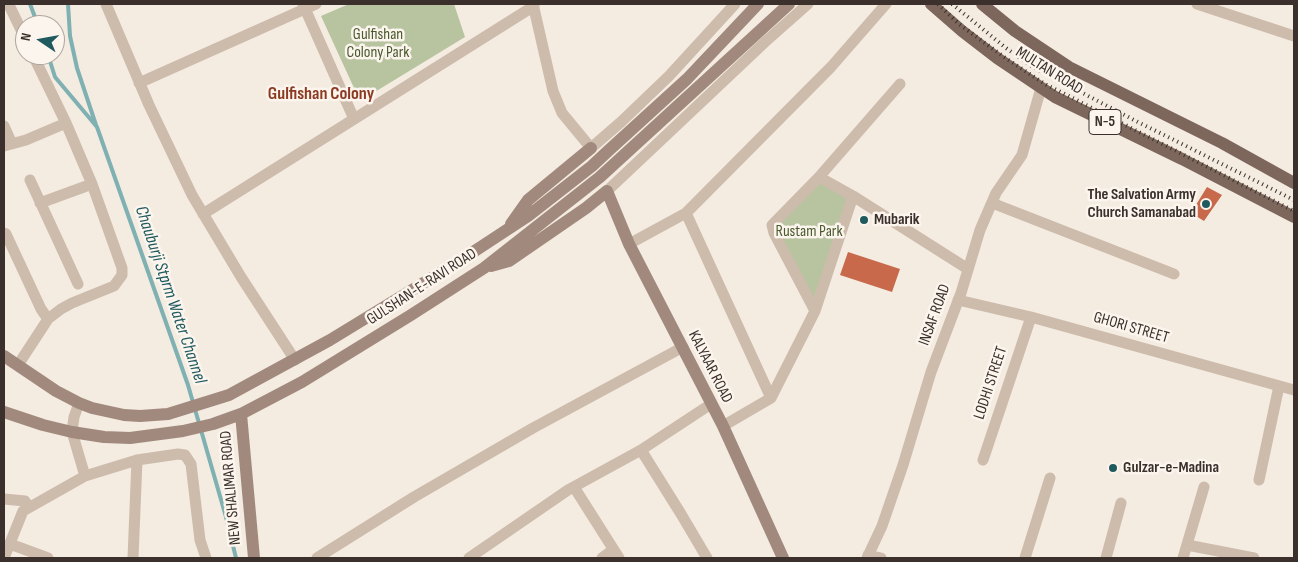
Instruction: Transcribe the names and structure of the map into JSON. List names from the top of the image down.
{
  "streets": {
    "main road": [
      "MULTAN ROAD",
      "N-5",
      "GULSHAN-E-RAVI ROAD",
      "KALYAAR ROAD",
      "NEW SHALIMAR ROAD"
    ],
    "street": ["INSAF ROAD", "GHORI STREET", "LODHI STREET"]
  },
  "crossings": [
    ["MULTAN ROAD", "INSAF ROAD"],
    ["GULSHAN-E-RAVI ROAD", "NEW SHALIMAR ROAD"],
    ["INSAF ROAD", "GHORI STREET"],
    ["GHORI STREET", "LODHI STREET"]
  ],
  "districts": ["Gulfishan Colony"],
  "water": ["Chauburji Stprm Water Channel"],
  "parks": ["Gulfishan Colony Park", "Rustam Park"],
  "places": ["The Salvation Army Church Samanabad", "Mubarik", "Gulzar-e-Madina"],
  "north": "left"
}
